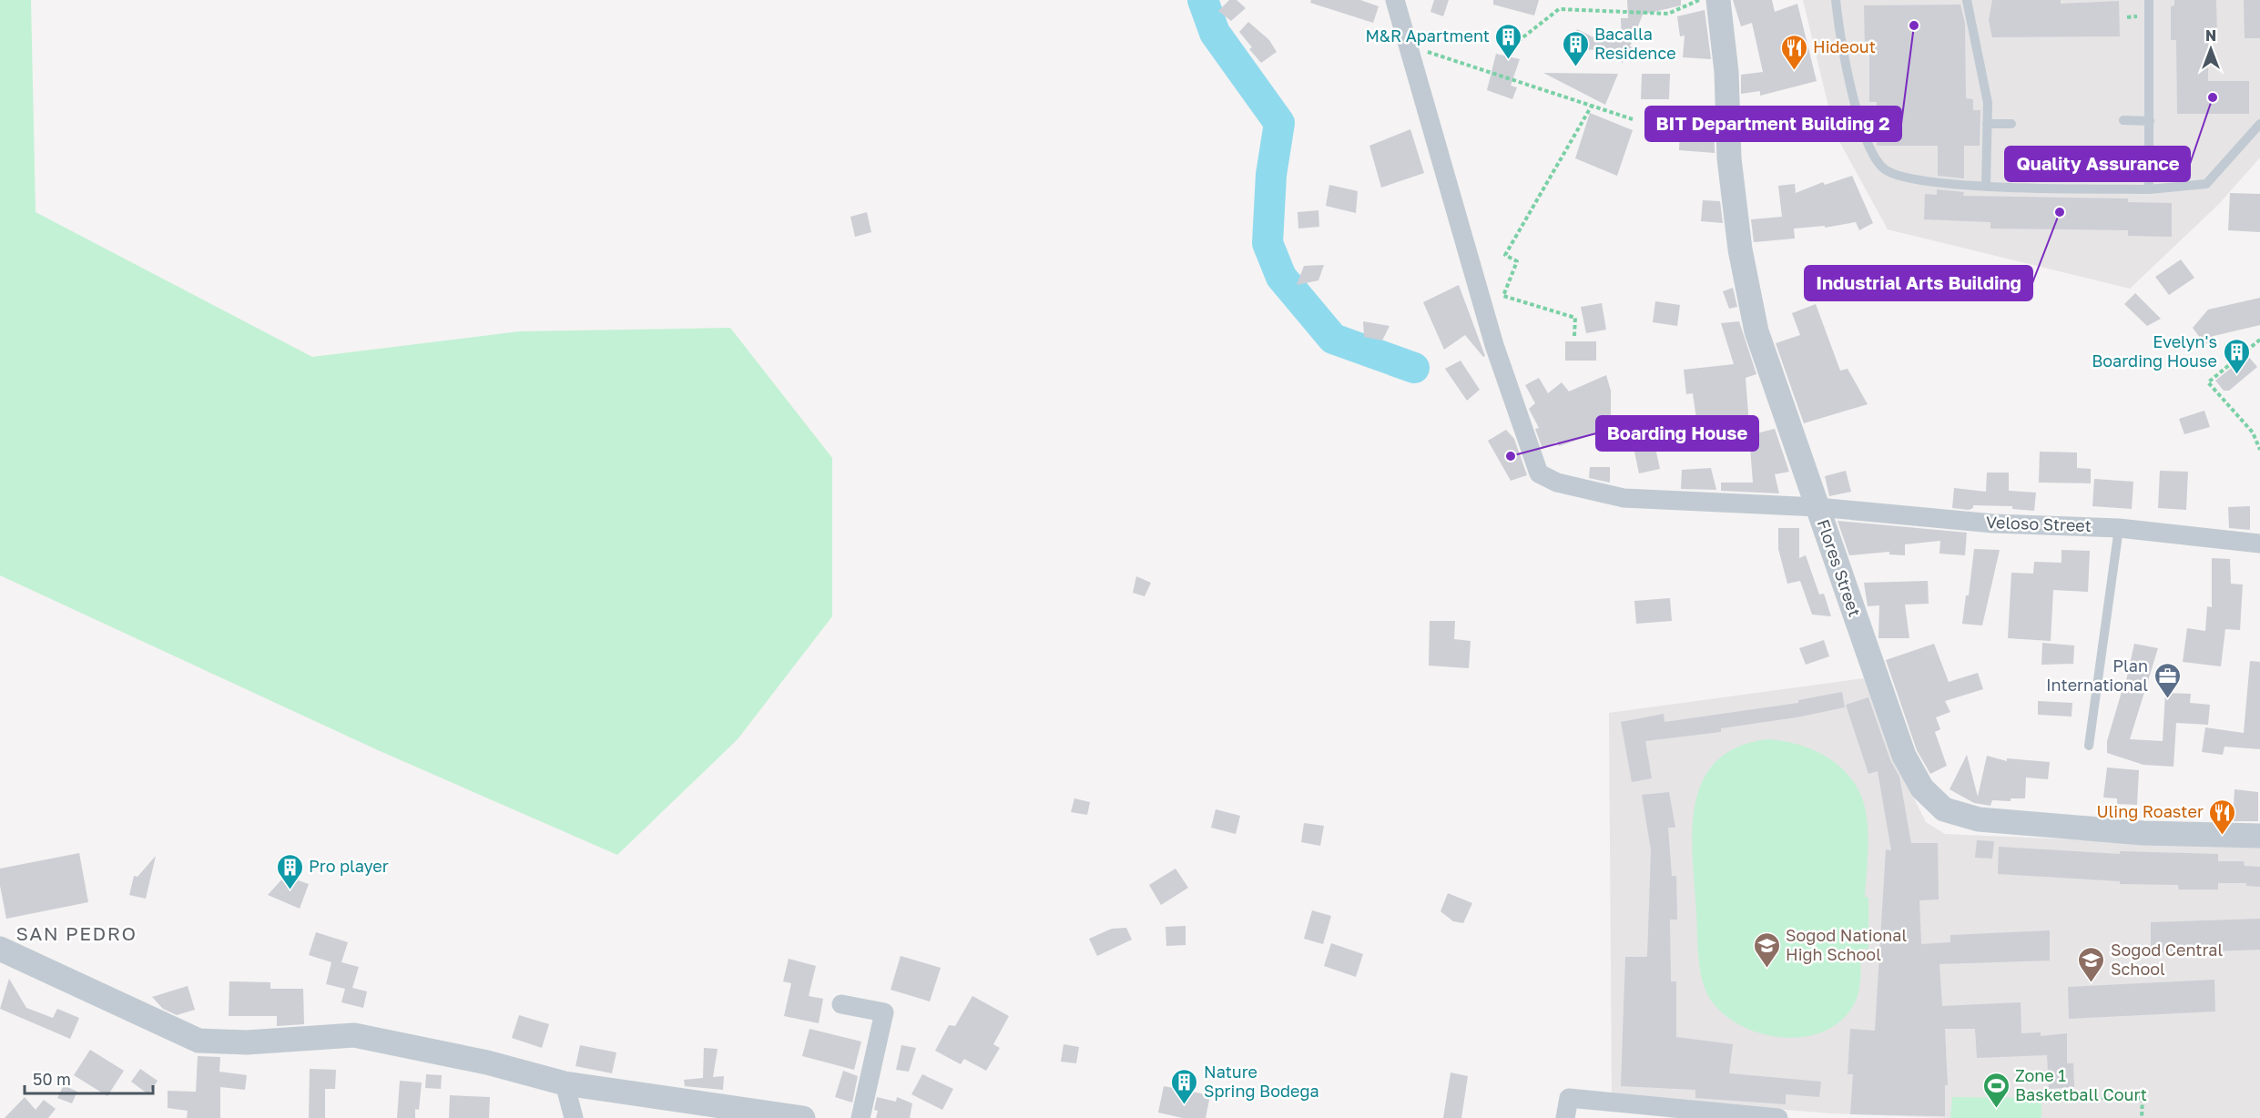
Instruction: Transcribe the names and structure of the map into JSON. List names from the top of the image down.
{
  "streets": {
    "street": ["Veloso Street", "Flores Street"]
  },
  "crossings": [
    ["Veloso Street", "Flores Street"]
  ],
  "districts": ["SAN PEDRO"],
  "places": {
    "other": [
      "BIT Department Building 2",
      "Quality Assurance",
      "Industrial Arts Building",
      "Boarding House"
    ],
    "building": [
      "M&R Apartment",
      "Bacalla Residence",
      "Evelyn's Boarding House",
      "Pro player",
      "Nature Spring Bodega"
    ],
    "restaurant": ["Hideout", "Uling Roaster"],
    "office": ["Plan International"],
    "school or university": ["Sogod National High School", "Sogod Central School"],
    "sports": ["Zone 1 Basketball Court"]
  },
  "scale_bar": "50 m",
  "north": "top"
}
